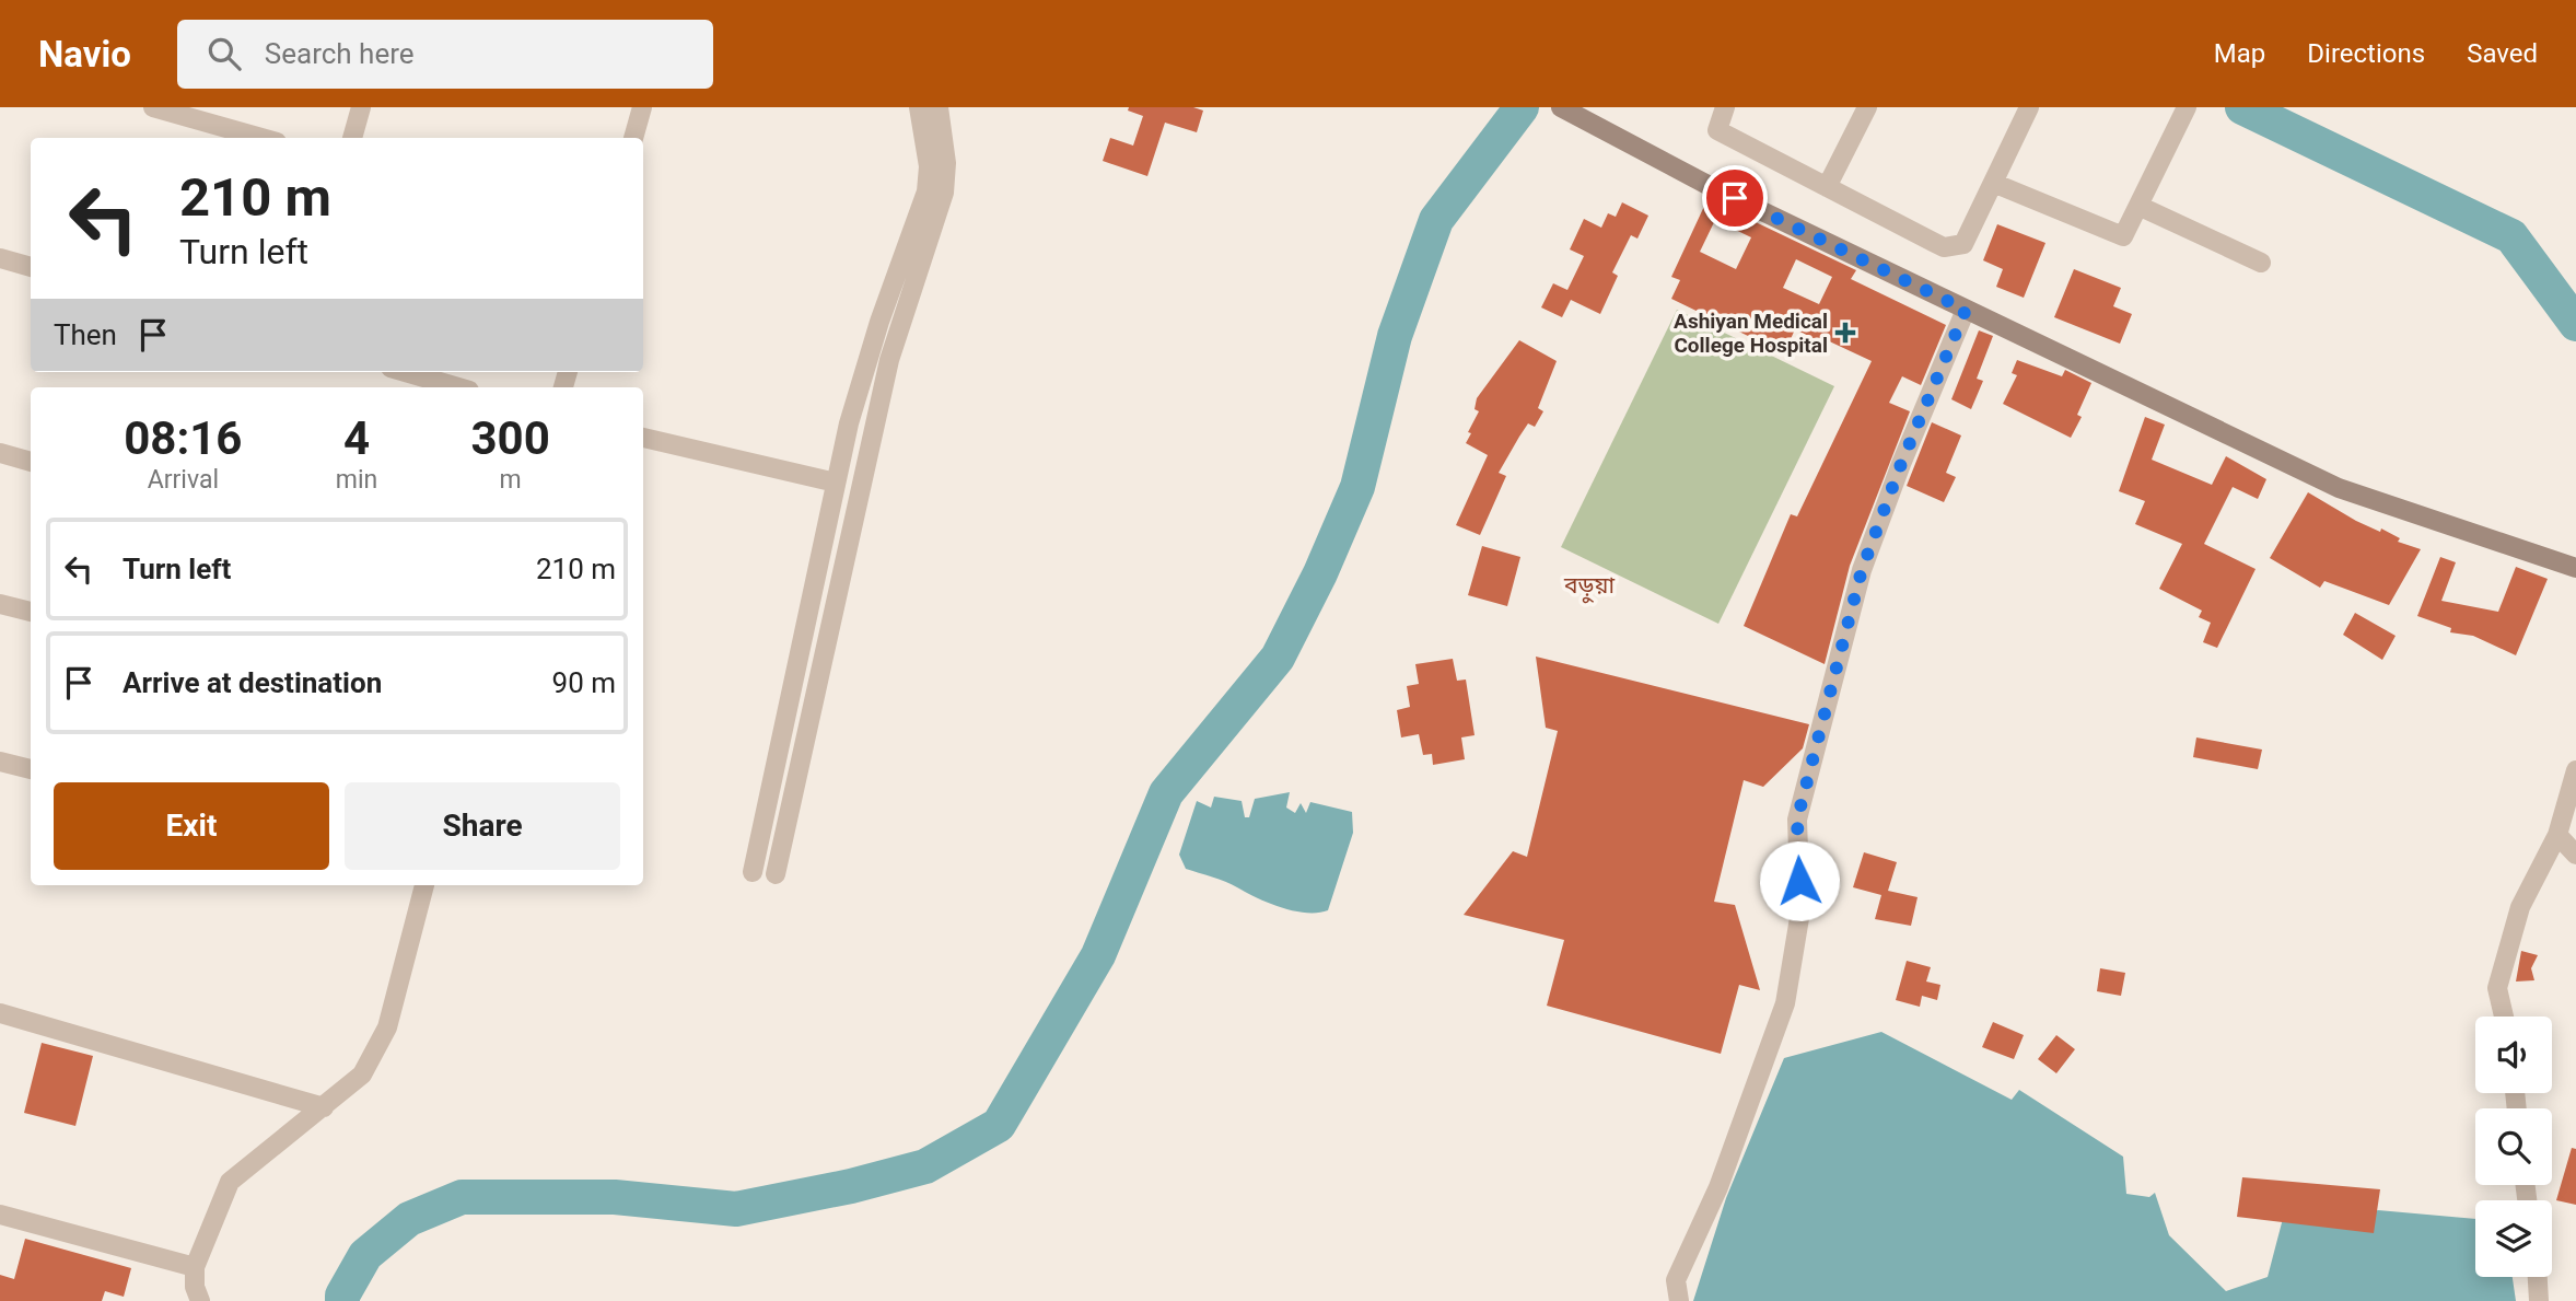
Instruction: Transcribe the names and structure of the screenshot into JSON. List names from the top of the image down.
{
  "districts": ["বড়ুয়া"],
  "places": {
    "health": ["Ashiyan Medical College Hospital"]
  },
  "page": {
    "header": "Navio",
    "search": "Search here",
    "nav": ["Map", "Directions", "Saved"],
    "turn": ["210 m", "Turn left"],
    "then": "Then",
    "eta": [
      "08:16",
      "Arrival",
      "4",
      "min",
      "300",
      "m"
    ],
    "list": [
      {
        "name": "Turn left",
        "value": "210 m"
      },
      {
        "name": "Arrive at destination",
        "value": "90 m"
      }
    ],
    "buttons": ["Exit", "Share"]
  }
}
